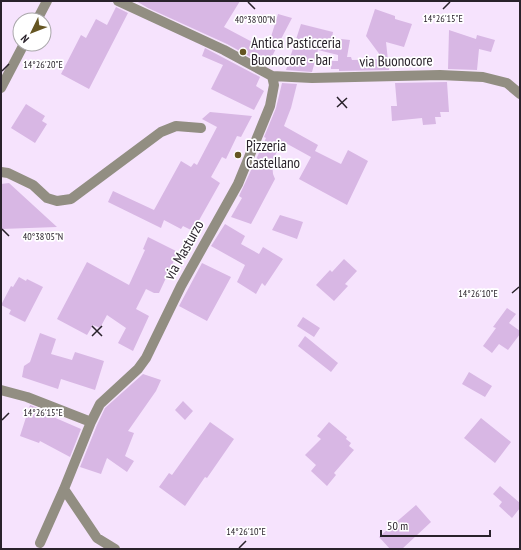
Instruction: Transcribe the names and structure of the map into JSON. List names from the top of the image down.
{
  "streets": {
    "street": ["via Buonocore", "via Masturzo"]
  },
  "crossings": [
    ["via Buonocore", "via Masturzo"]
  ],
  "places": ["Antica Pasticceria Buonocore - bar", "Pizzeria Castellano"],
  "scale_bar": "50 m",
  "north": "bottom left",
  "coordinates": [
    "14°26'15\"E",
    "40°38'00\"N",
    "14°26'20\"E",
    "40°38'05\"N",
    "14°26'10\"E"
  ]
}
